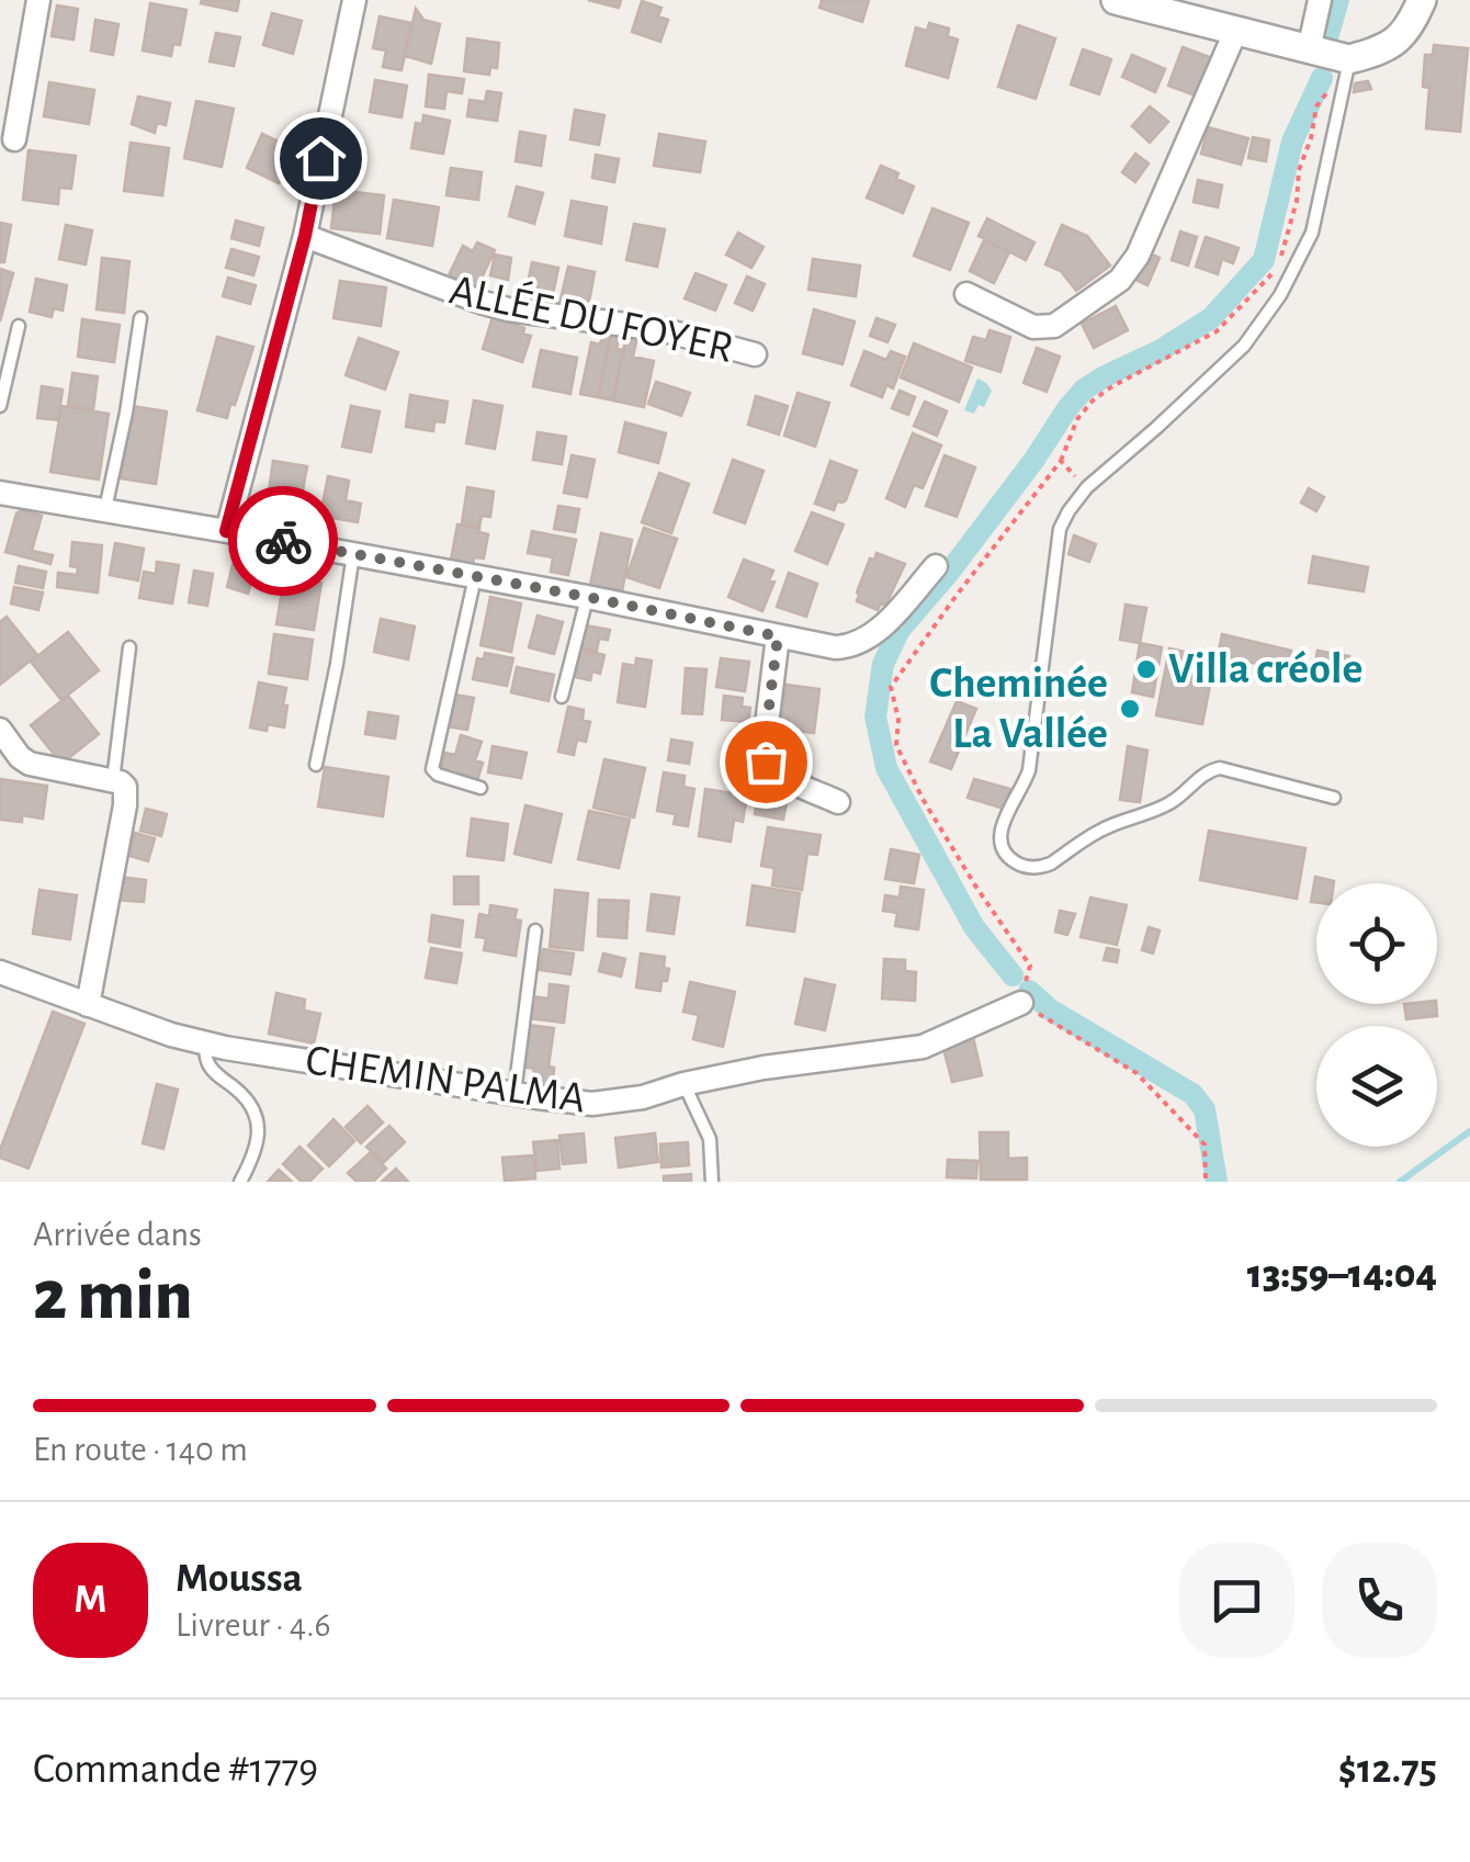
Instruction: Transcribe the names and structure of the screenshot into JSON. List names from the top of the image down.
{
  "streets": {
    "street": ["ALLÉE DU FOYER", "CHEMIN PALMA"]
  },
  "places": ["Villa créole", "Cheminée La Vallée"],
  "page": {
    "heading": ["2 min", "Arrivée dans", "13:59–14:04"],
    "panel": [
      "Moussa",
      "Livreur · 4.6",
      "Commande #1779",
      "$12.75"
    ],
    "bar": "En route · 140 m",
    "round": "M"
  }
}
